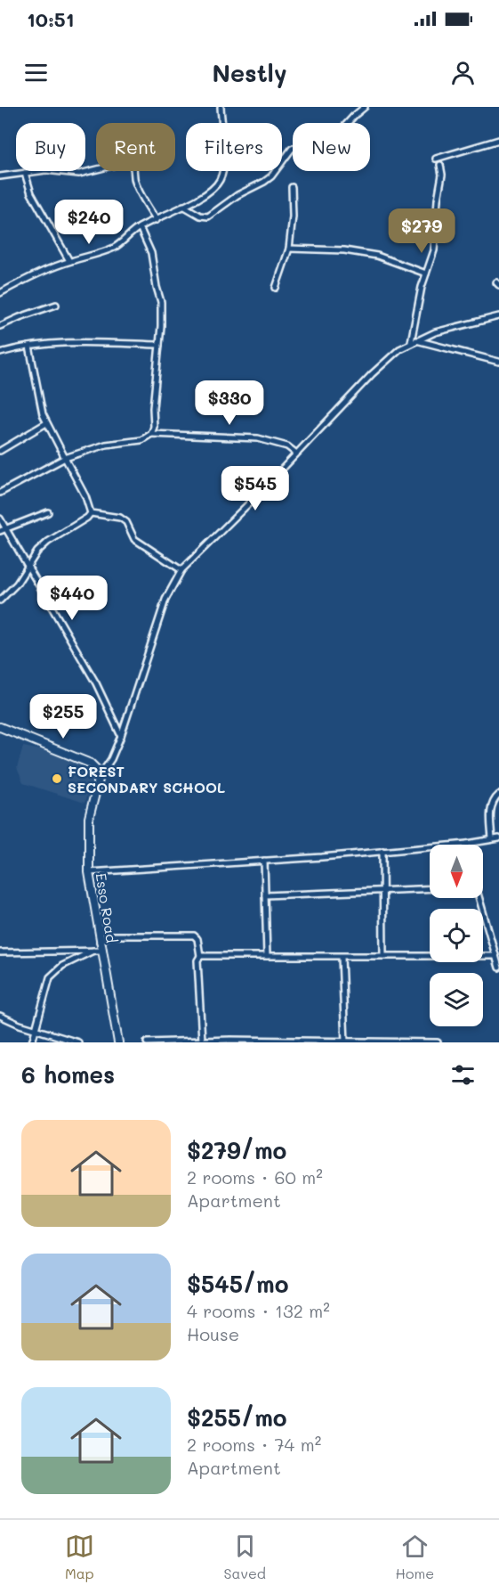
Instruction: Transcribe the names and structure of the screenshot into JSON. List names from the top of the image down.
{
  "streets": {
    "street": ["Esso Road"]
  },
  "places": ["FOREST SECONDARY SCHOOL"],
  "north": "bottom",
  "page": {
    "status": "10:51",
    "header": "Nestly",
    "chip": [
      "Buy",
      "Rent",
      "Filters",
      "New"
    ],
    "price": [
      "$240",
      "$279",
      "$330",
      "$545",
      "$440",
      "$255"
    ],
    "heading": "6 homes",
    "list": [
      {
        "name": "$279/mo",
        "note": "2 rooms · 60 m² · Apartment"
      },
      {
        "name": "$545/mo",
        "note": "4 rooms · 132 m² · House"
      },
      {
        "name": "$255/mo",
        "note": "2 rooms · 74 m² · Apartment"
      }
    ],
    "tabs": ["Map", "Saved", "Home"]
  }
}
